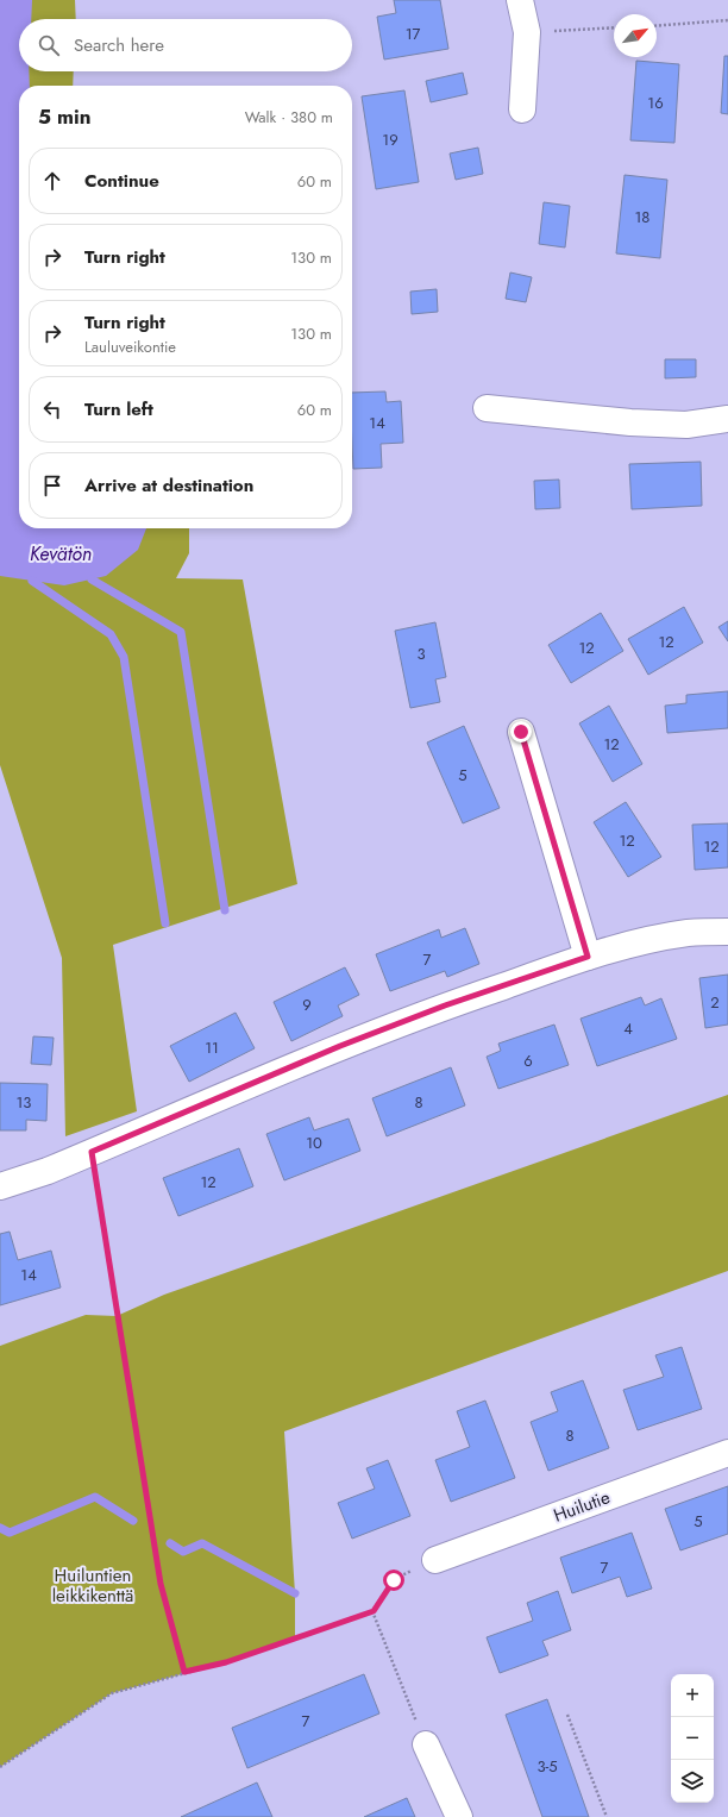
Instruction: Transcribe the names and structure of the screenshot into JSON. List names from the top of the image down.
{
  "streets": {
    "street": ["Huilutie"]
  },
  "water": ["Kevätön"],
  "parks": ["Huiluntien leikkikenttä"],
  "house_numbers": [
    "17",
    "16",
    "19",
    "18",
    "14",
    "12",
    "12",
    "3",
    "12",
    "5",
    "12",
    "12",
    "7",
    "2",
    "9",
    "4",
    "11",
    "6",
    "13",
    "8",
    "10",
    "12",
    "14",
    "8",
    "5",
    "7",
    "7",
    "3-5"
  ],
  "north": "top right",
  "page": {
    "search": "Search here",
    "heading": ["5 min", "Walk · 380 m"],
    "list": [
      ["Continue", "60 m"],
      ["Turn right", "130 m"],
      ["Turn right", "Lauluveikontie", "130 m"],
      ["Turn left", "60 m"],
      "Arrive at destination"
    ],
    "map_buttons": ["+", "−"]
  }
}
